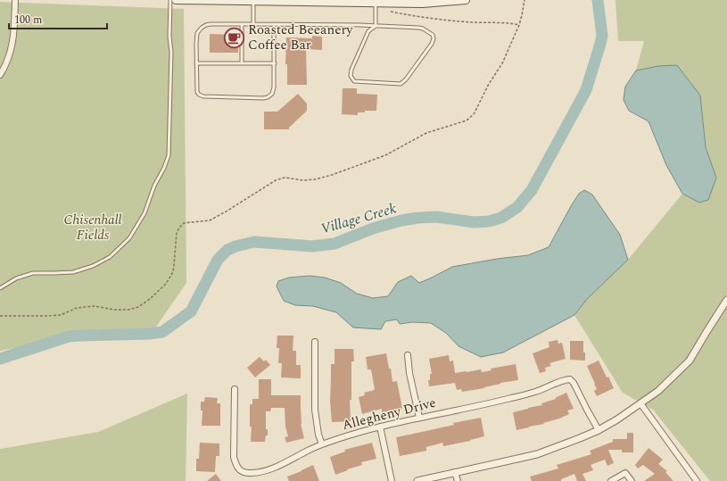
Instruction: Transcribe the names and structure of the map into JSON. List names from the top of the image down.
{
  "streets": {
    "street": ["Allegheny Drive"]
  },
  "water": ["Village Creek"],
  "parks": ["Chisenhall Fields"],
  "places": {
    "cafe": ["Roasted Beeanery Coffee Bar"]
  },
  "scale_bar": "100 m"
}
